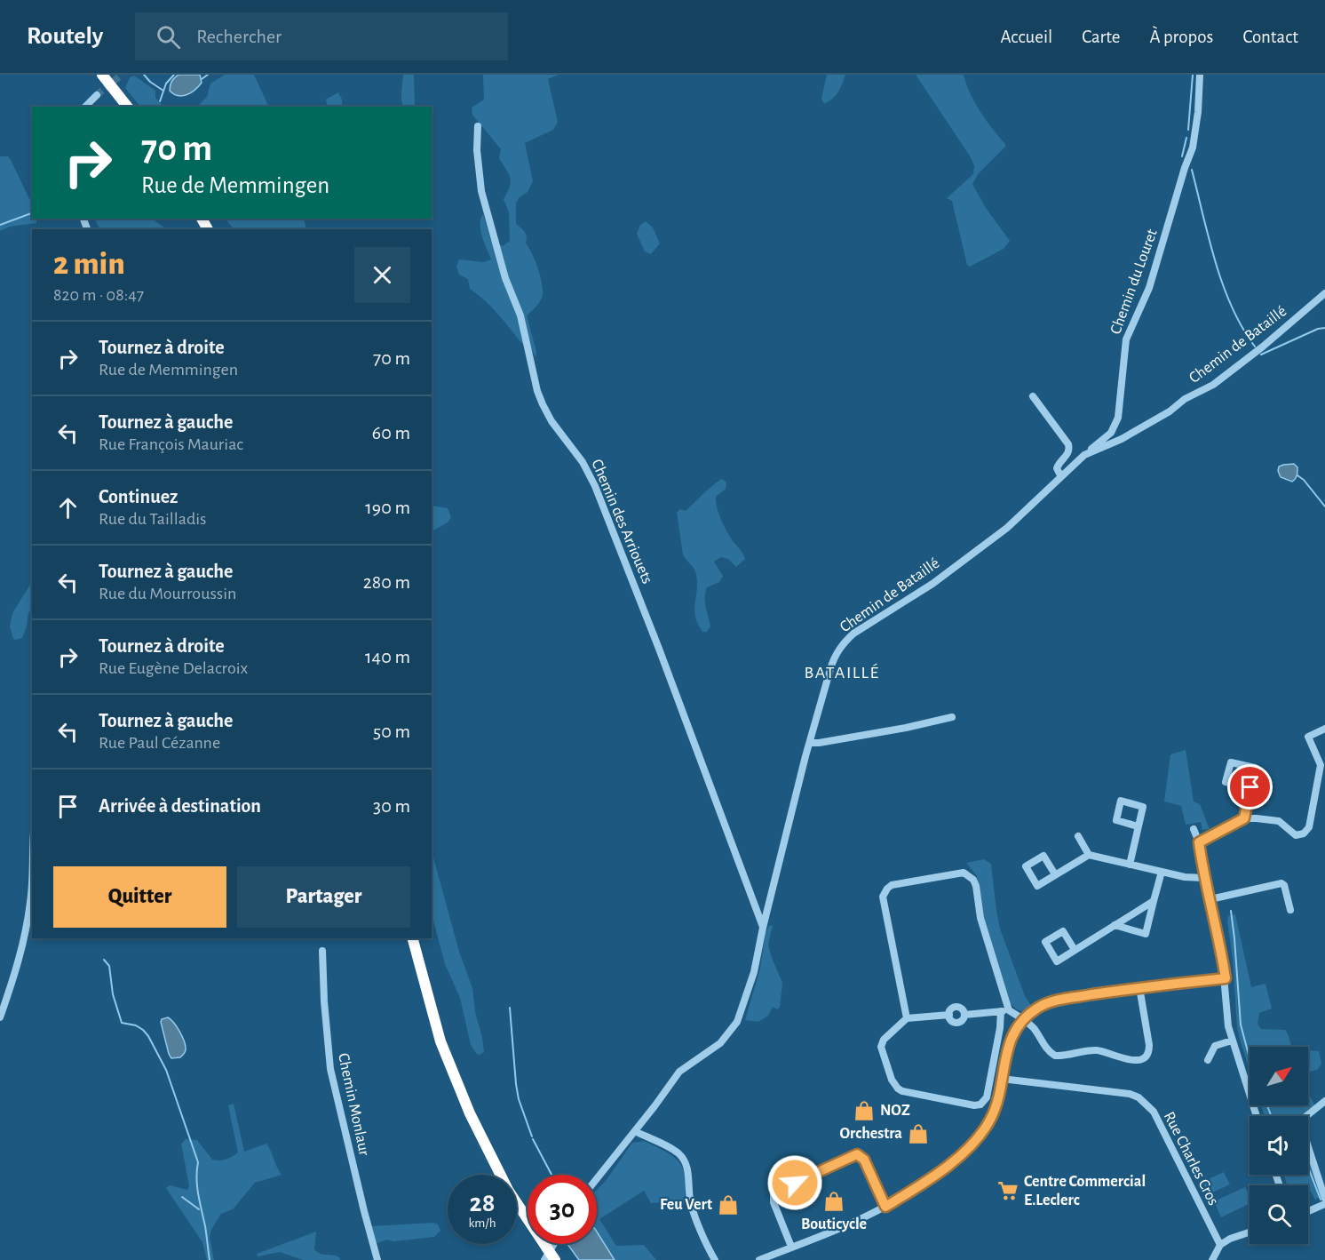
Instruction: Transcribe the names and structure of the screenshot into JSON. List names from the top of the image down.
{
  "streets": {
    "street": [
      "Chemin du Louret",
      "Chemin de Bataillé",
      "Chemin des Arriouets",
      "Chemin Monlaur",
      "Rue Charles Cros"
    ]
  },
  "crossings": [
    ["Chemin du Louret", "Chemin de Bataillé"],
    ["Chemin de Bataillé", "Chemin des Arriouets"]
  ],
  "districts": ["BATAILLÉ"],
  "places": {
    "shop": [
      "NOZ",
      "Orchestra",
      "Bouticycle",
      "Feu Vert"
    ],
    "supermarket": ["Centre Commercial E.Leclerc"]
  },
  "north": "top right",
  "page": {
    "header": "Routely",
    "search": "Rechercher",
    "nav": [
      "Accueil",
      "Carte",
      "À propos",
      "Contact"
    ],
    "turn": ["70 m", "Rue de Memmingen"],
    "heading": ["2 min", "820 m · 08:47"],
    "list": [
      {
        "name": "Tournez à droite",
        "note": "Rue de Memmingen",
        "value": "70 m"
      },
      {
        "name": "Tournez à gauche",
        "note": "Rue François Mauriac",
        "value": "60 m"
      },
      {
        "name": "Continuez",
        "note": "Rue du Tailladis",
        "value": "190 m"
      },
      {
        "name": "Tournez à gauche",
        "note": "Rue du Mourroussin",
        "value": "280 m"
      },
      {
        "name": "Tournez à droite",
        "note": "Rue Eugène Delacroix",
        "value": "140 m"
      },
      {
        "name": "Tournez à gauche",
        "note": "Rue Paul Cézanne",
        "value": "50 m"
      },
      {
        "name": "Arrivée à destination",
        "value": "30 m"
      }
    ],
    "buttons": ["Quitter", "Partager"],
    "speed": "28 km/h",
    "limit": "30"
  }
}
